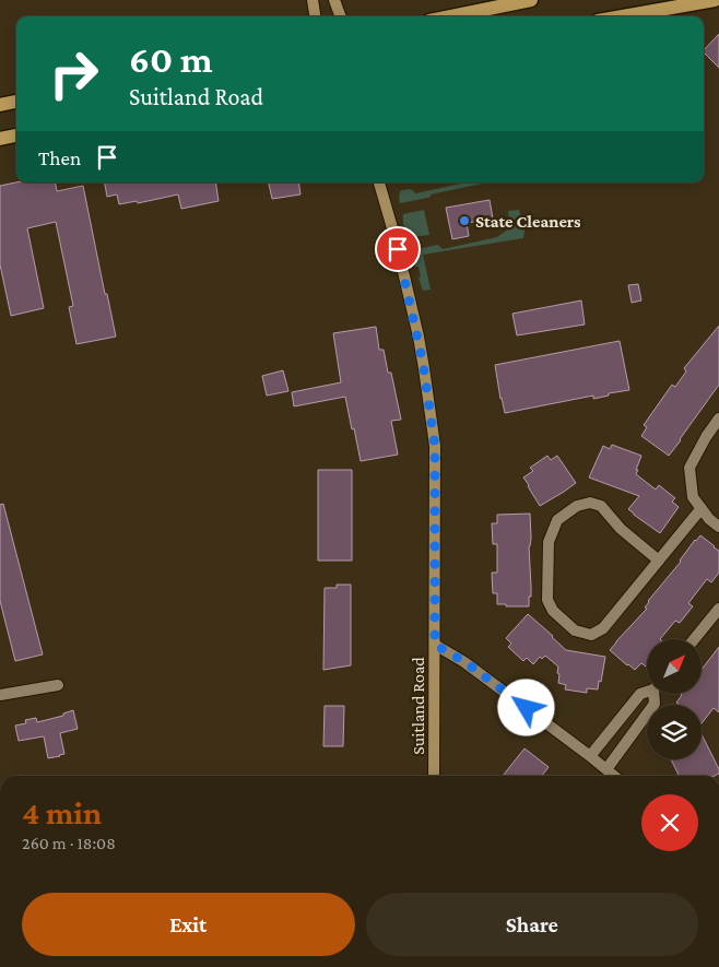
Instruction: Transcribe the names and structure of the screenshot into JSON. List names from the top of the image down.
{
  "streets": {
    "main road": ["Suitland Road"]
  },
  "places": ["State Cleaners"],
  "north": "top right",
  "page": {
    "turn": ["60 m", "Suitland Road"],
    "then": "Then",
    "heading": ["4 min", "260 m · 18:08"],
    "buttons": ["Exit", "Share"]
  }
}
